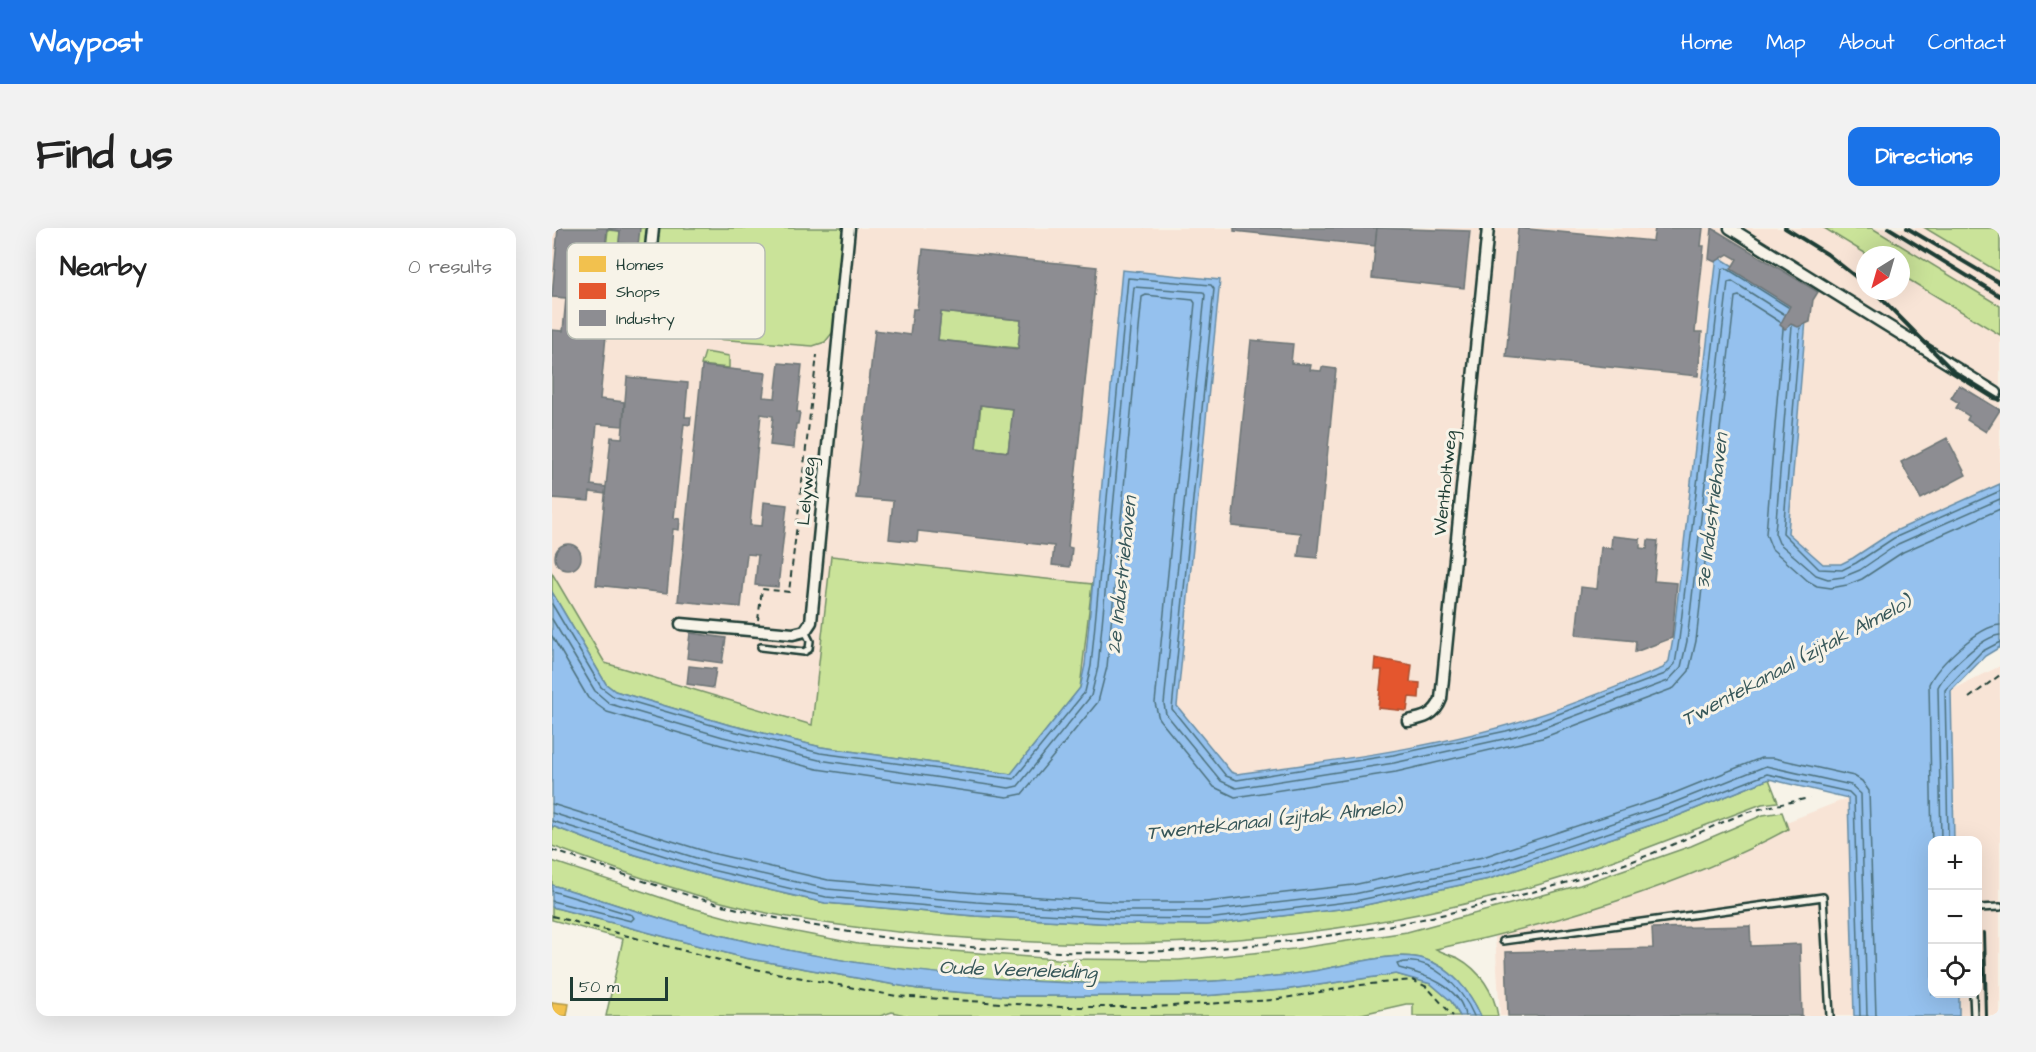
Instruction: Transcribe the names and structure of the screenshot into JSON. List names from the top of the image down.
{
  "streets": {
    "street": ["Wentholtweg", "Lelyweg"]
  },
  "water": [
    "3e Industriehaven",
    "2e Industriehaven",
    "Twentekanaal (zijtak Almelo)",
    "Oude Veeneleiding"
  ],
  "legend": ["Homes", "Shops", "Industry"],
  "scale_bar": "50 m",
  "north": "bottom left",
  "page": {
    "header": "Waypost",
    "nav": [
      "Home",
      "Map",
      "About",
      "Contact"
    ],
    "title": "Find us",
    "buttons": "Directions",
    "heading": ["Nearby", "0 results"],
    "map_buttons": ["+", "−"],
    "scale": "50 m"
  }
}
